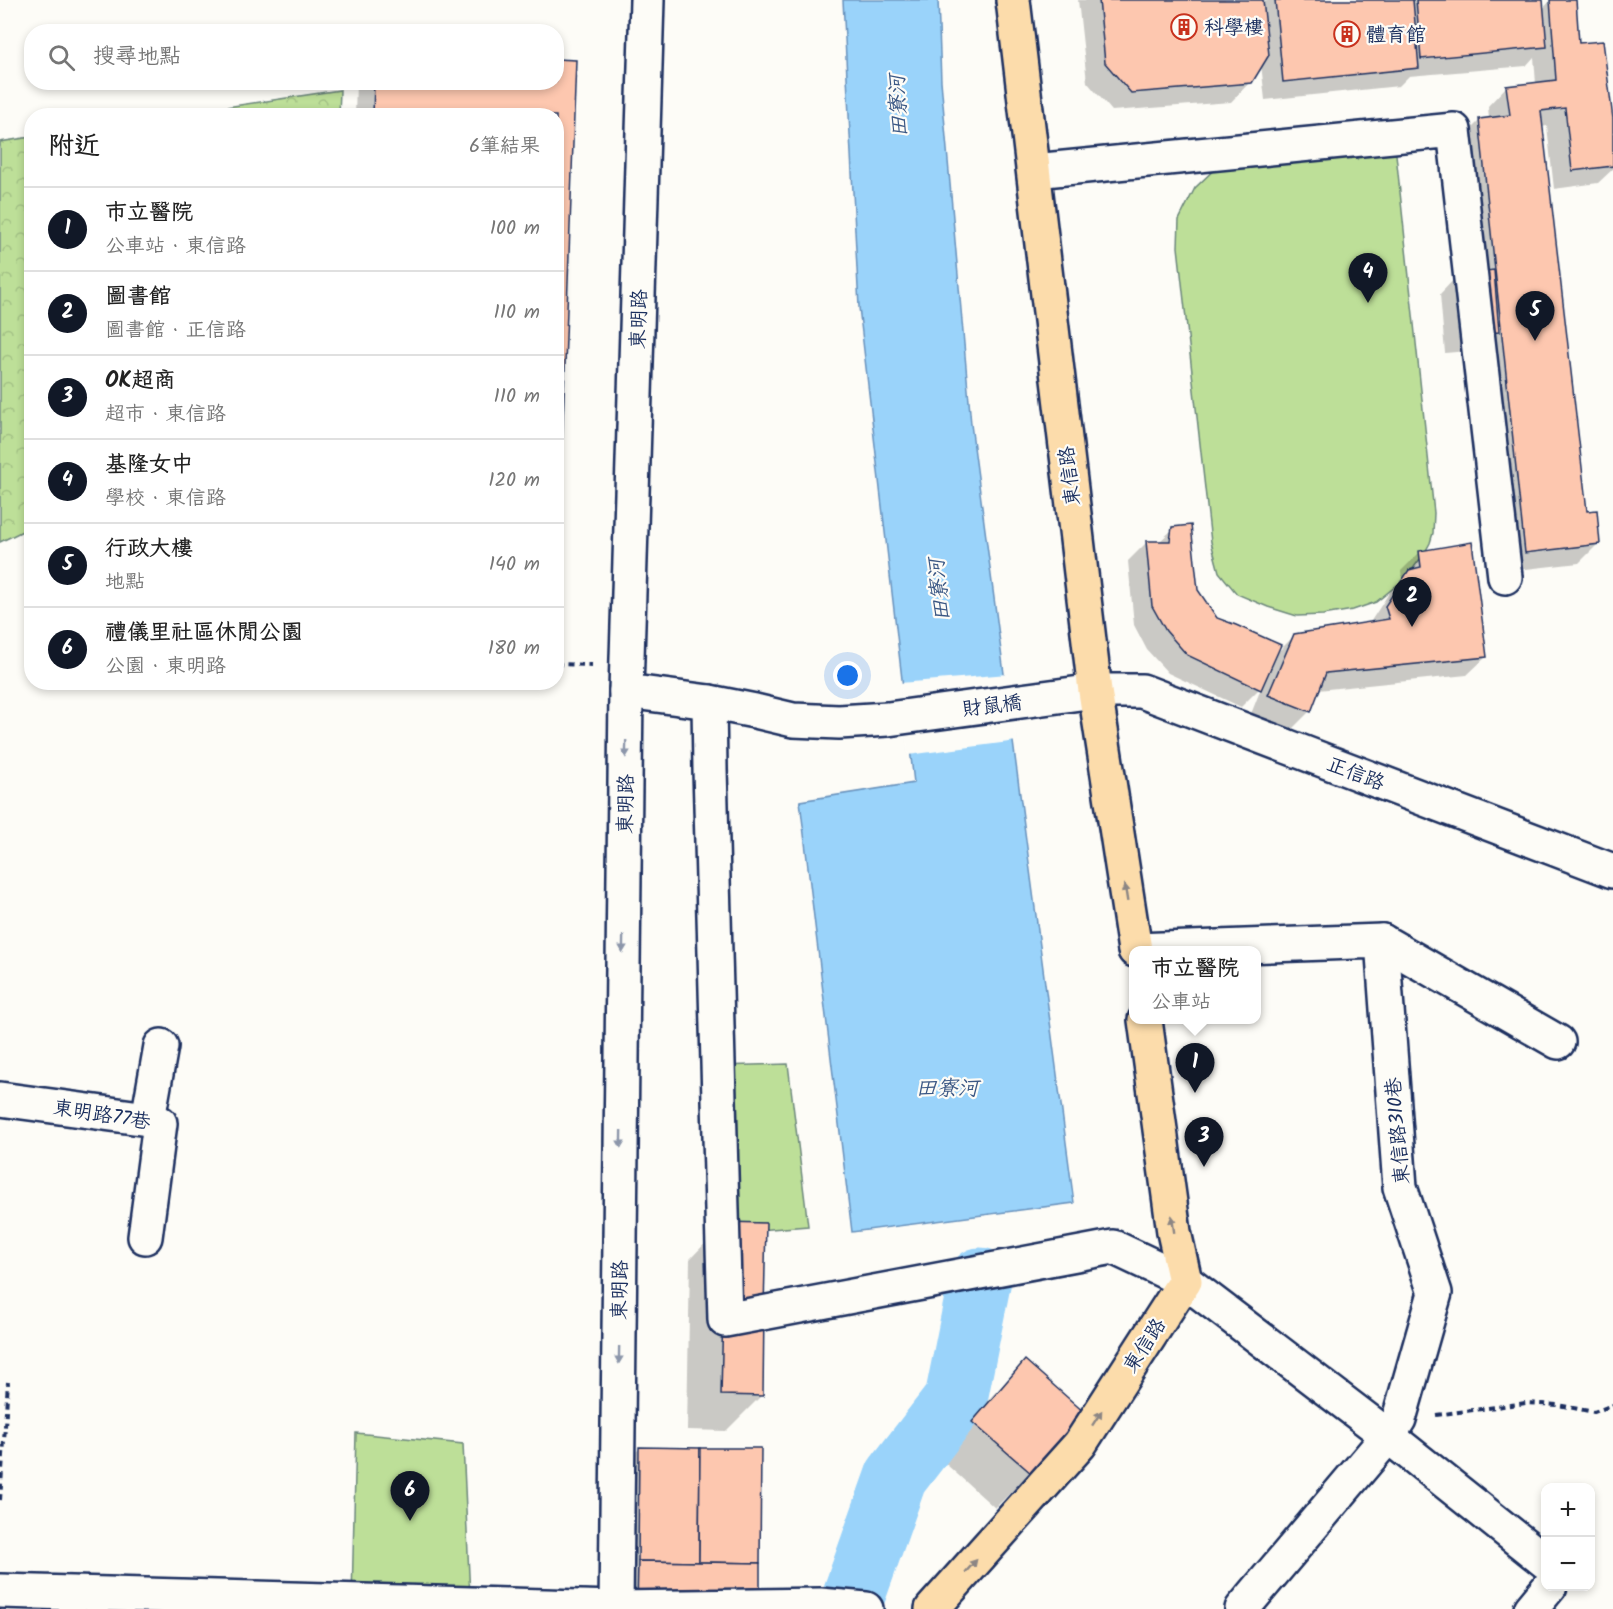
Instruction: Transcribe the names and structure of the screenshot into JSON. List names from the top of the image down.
{
  "streets": {
    "main road": ["東信路"],
    "street": [
      "東明路",
      "財鼠橋",
      "正信路",
      "東明路77巷",
      "東信路310巷"
    ]
  },
  "crossings": [
    ["東明路", "財鼠橋"],
    ["東信路", "財鼠橋"],
    ["東信路", "正信路"],
    ["財鼠橋", "正信路"]
  ],
  "one_way": ["東明路", "東信路"],
  "water": ["田寮河"],
  "places": {
    "building": ["科學樓", "體育館"]
  },
  "page": {
    "search": "搜尋地點",
    "heading": ["附近", "6筆結果"],
    "list": [
      {
        "mark": "1",
        "name": "市立醫院",
        "note": "公車站 · 東信路",
        "value": "100 m"
      },
      {
        "mark": "2",
        "name": "圖書館",
        "note": "圖書館 · 正信路",
        "value": "110 m"
      },
      {
        "mark": "3",
        "name": "OK超商",
        "note": "超市 · 東信路",
        "value": "110 m"
      },
      {
        "mark": "4",
        "name": "基隆女中",
        "note": "學校 · 東信路",
        "value": "120 m"
      },
      {
        "mark": "5",
        "name": "行政大樓",
        "note": "地點",
        "value": "140 m"
      },
      {
        "mark": "6",
        "name": "禮儀里社區休閒公園",
        "note": "公園 · 東明路",
        "value": "180 m"
      }
    ],
    "pins": [
      "4",
      "5",
      "2",
      "1",
      "3",
      "6"
    ],
    "popup": ["市立醫院", "公車站"],
    "map_buttons": ["+", "−"]
  }
}
